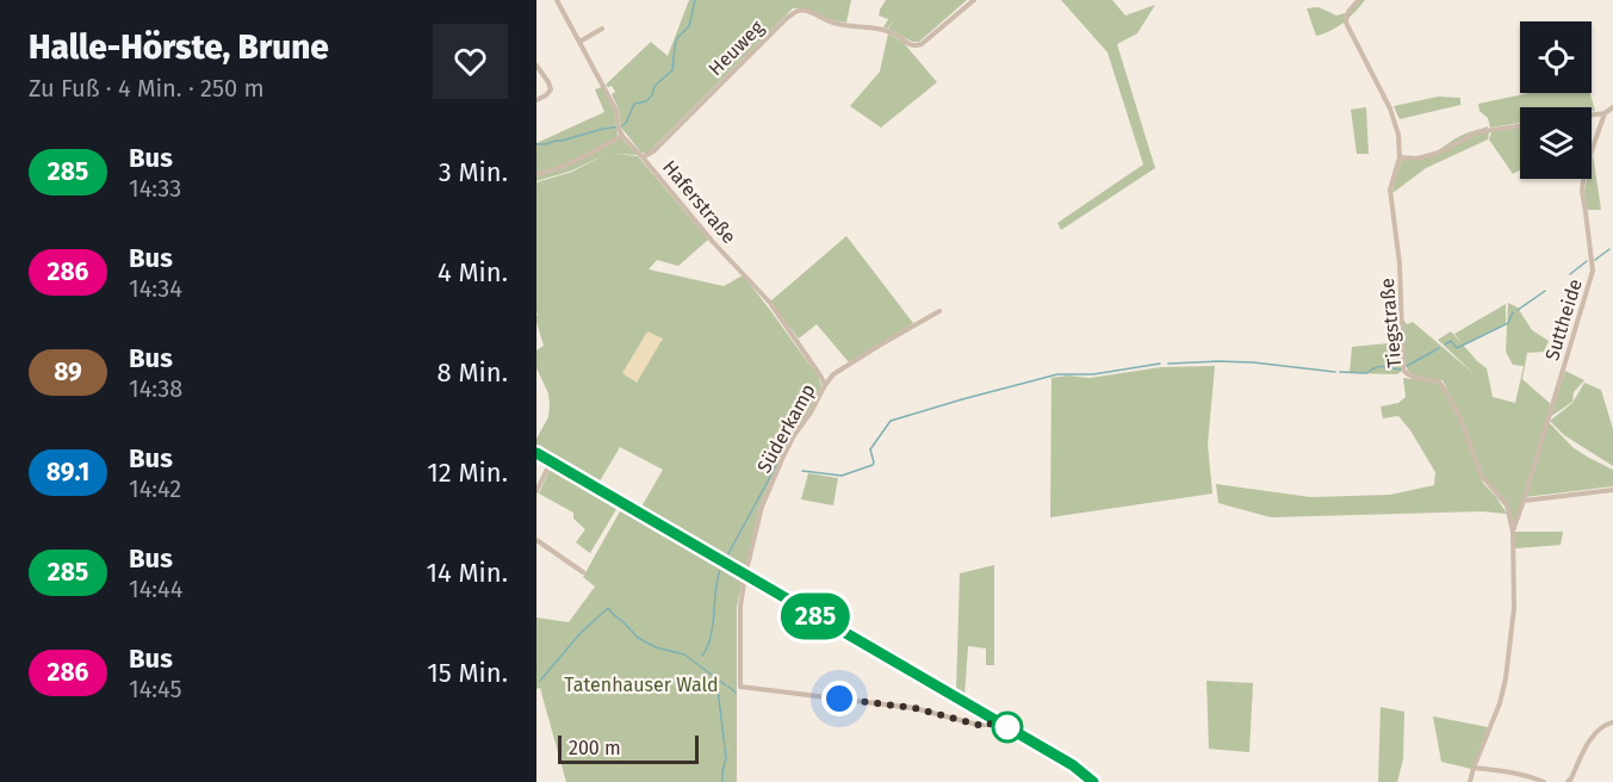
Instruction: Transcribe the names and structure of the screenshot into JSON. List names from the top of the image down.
{
  "streets": {
    "street": [
      "Heuweg",
      "Haferstraße",
      "Suttheide",
      "Tiegstraße",
      "Süderkamp"
    ]
  },
  "crossings": [
    ["Heuweg", "Haferstraße"],
    ["Haferstraße", "Süderkamp"],
    ["Suttheide", "Tiegstraße"]
  ],
  "parks": ["Tatenhauser Wald"],
  "lines": ["bus line 285"],
  "scale_bar": "200 m",
  "page": {
    "heading": ["Halle-Hörste, Brune", "Zu Fuß · 4 Min. · 250 m"],
    "on_map": "285",
    "list": [
      {
        "mark": "285",
        "name": "Bus",
        "note": "14:33",
        "value": "3 Min."
      },
      {
        "mark": "286",
        "name": "Bus",
        "note": "14:34",
        "value": "4 Min."
      },
      {
        "mark": "89",
        "name": "Bus",
        "note": "14:38",
        "value": "8 Min."
      },
      {
        "mark": "89.1",
        "name": "Bus",
        "note": "14:42",
        "value": "12 Min."
      },
      {
        "mark": "285",
        "name": "Bus",
        "note": "14:44",
        "value": "14 Min."
      },
      {
        "mark": "286",
        "name": "Bus",
        "note": "14:45",
        "value": "15 Min."
      }
    ],
    "scale": "200 m"
  }
}
